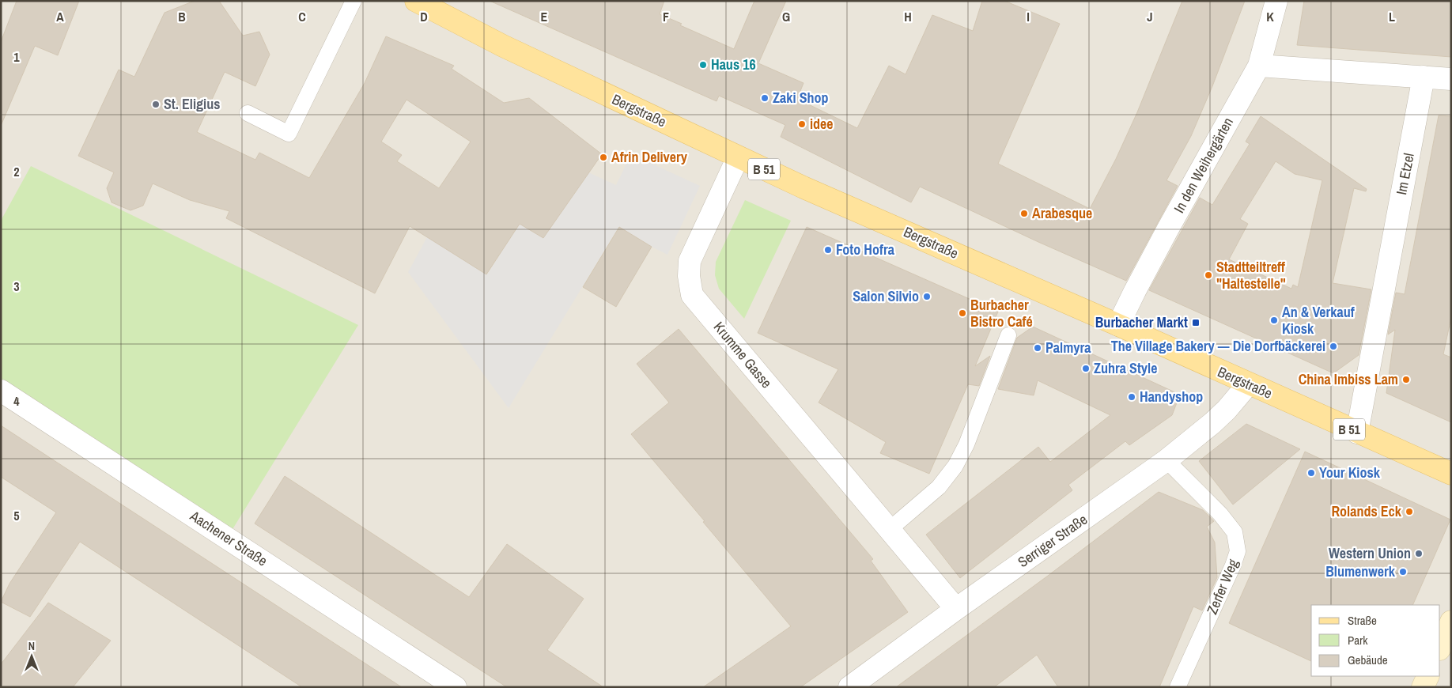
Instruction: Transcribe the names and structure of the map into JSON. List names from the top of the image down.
{
  "streets": {
    "main road": ["Bergstraße", "B 51"],
    "street": [
      "In den Weihergärten",
      "Im Etzel",
      "Krumme Gasse",
      "Aachener Straße",
      "Serriger Straße"
    ],
    "lane": ["Zerfer Weg"]
  },
  "crossings": [
    ["Bergstraße", "In den Weihergärten"],
    ["Bergstraße", "Im Etzel"],
    ["Bergstraße", "Krumme Gasse"],
    ["Bergstraße", "Serriger Straße"],
    ["Krumme Gasse", "Serriger Straße"],
    ["Serriger Straße", "Zerfer Weg"]
  ],
  "places": {
    "other": [
      "Haus 16",
      "Zaki Shop",
      "St. Eligius",
      "idee",
      "Afrin Delivery",
      "Arabesque",
      "Foto Hofra",
      "Stadtteiltreff \"Haltestelle\"",
      "Salon Silvio",
      "Burbacher Bistro Café",
      "An & Verkauf Kiosk",
      "The Village Bakery — Die Dorfbäckerei",
      "Palmyra",
      "Zuhra Style",
      "China Imbiss Lam",
      "Handyshop",
      "Your Kiosk",
      "Rolands Eck",
      "Western Union",
      "Blumenwerk"
    ],
    "transit": ["Burbacher Markt"]
  },
  "legend": ["Straße", "Park", "Gebäude"],
  "north": "top",
  "grid": {
    "columns": [
      "A",
      "B",
      "C",
      "D",
      "E",
      "F",
      "G",
      "H",
      "I",
      "J",
      "K",
      "L"
    ],
    "rows": [
      "1",
      "2",
      "3",
      "4",
      "5"
    ]
  }
}
